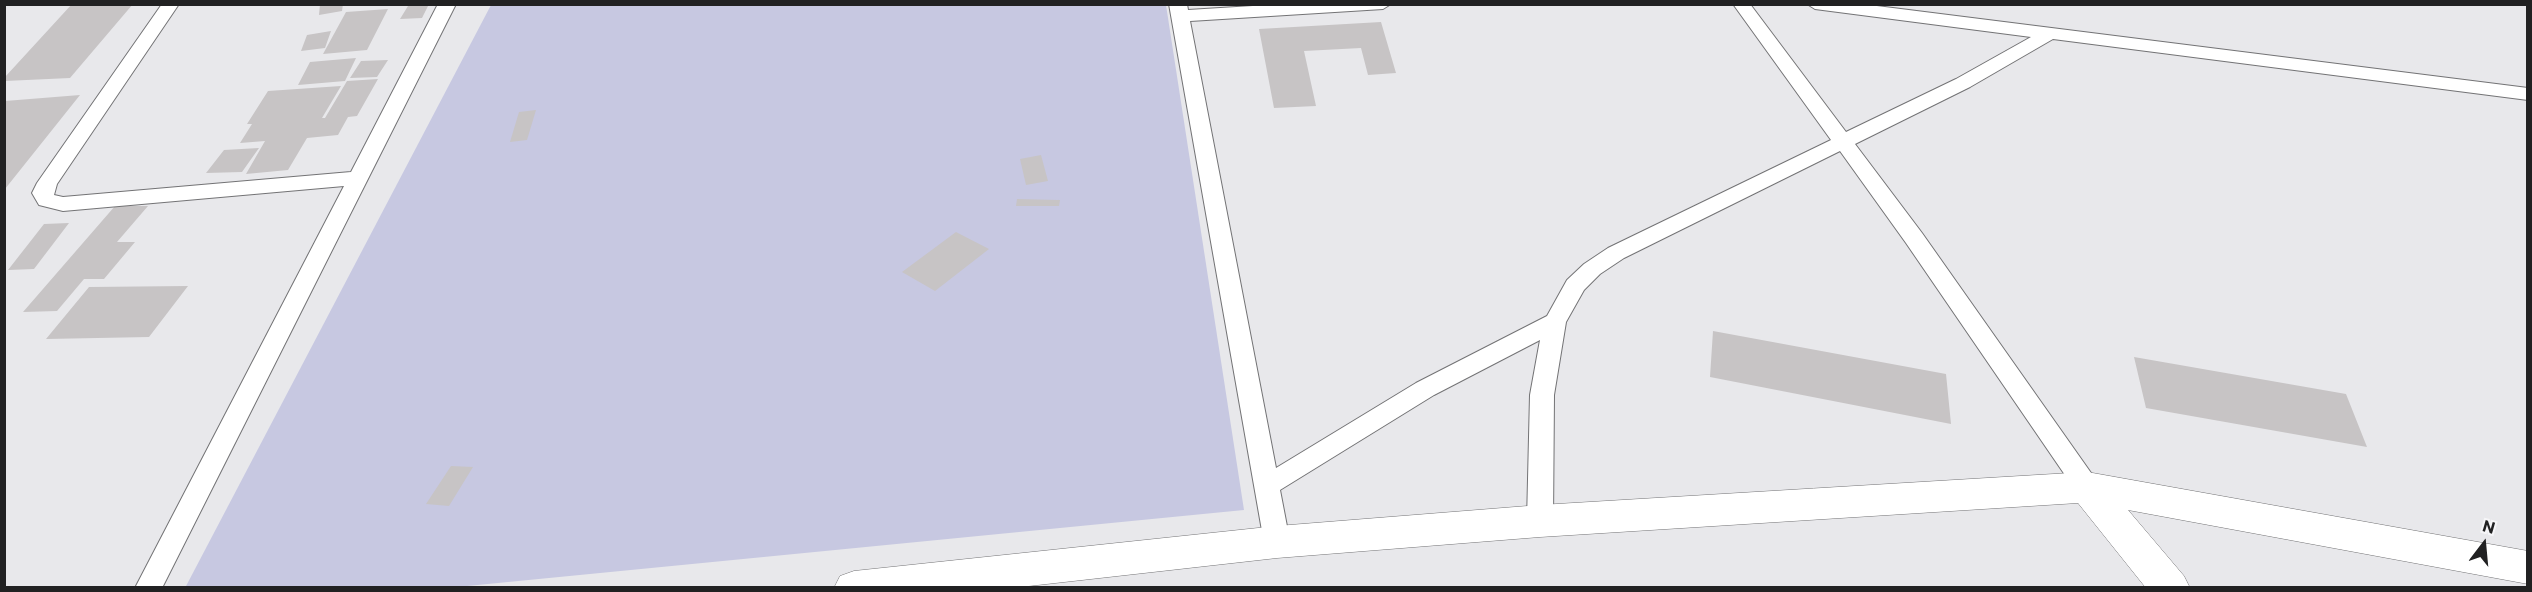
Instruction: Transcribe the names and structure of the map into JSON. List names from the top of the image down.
{
  "north": "top"
}
